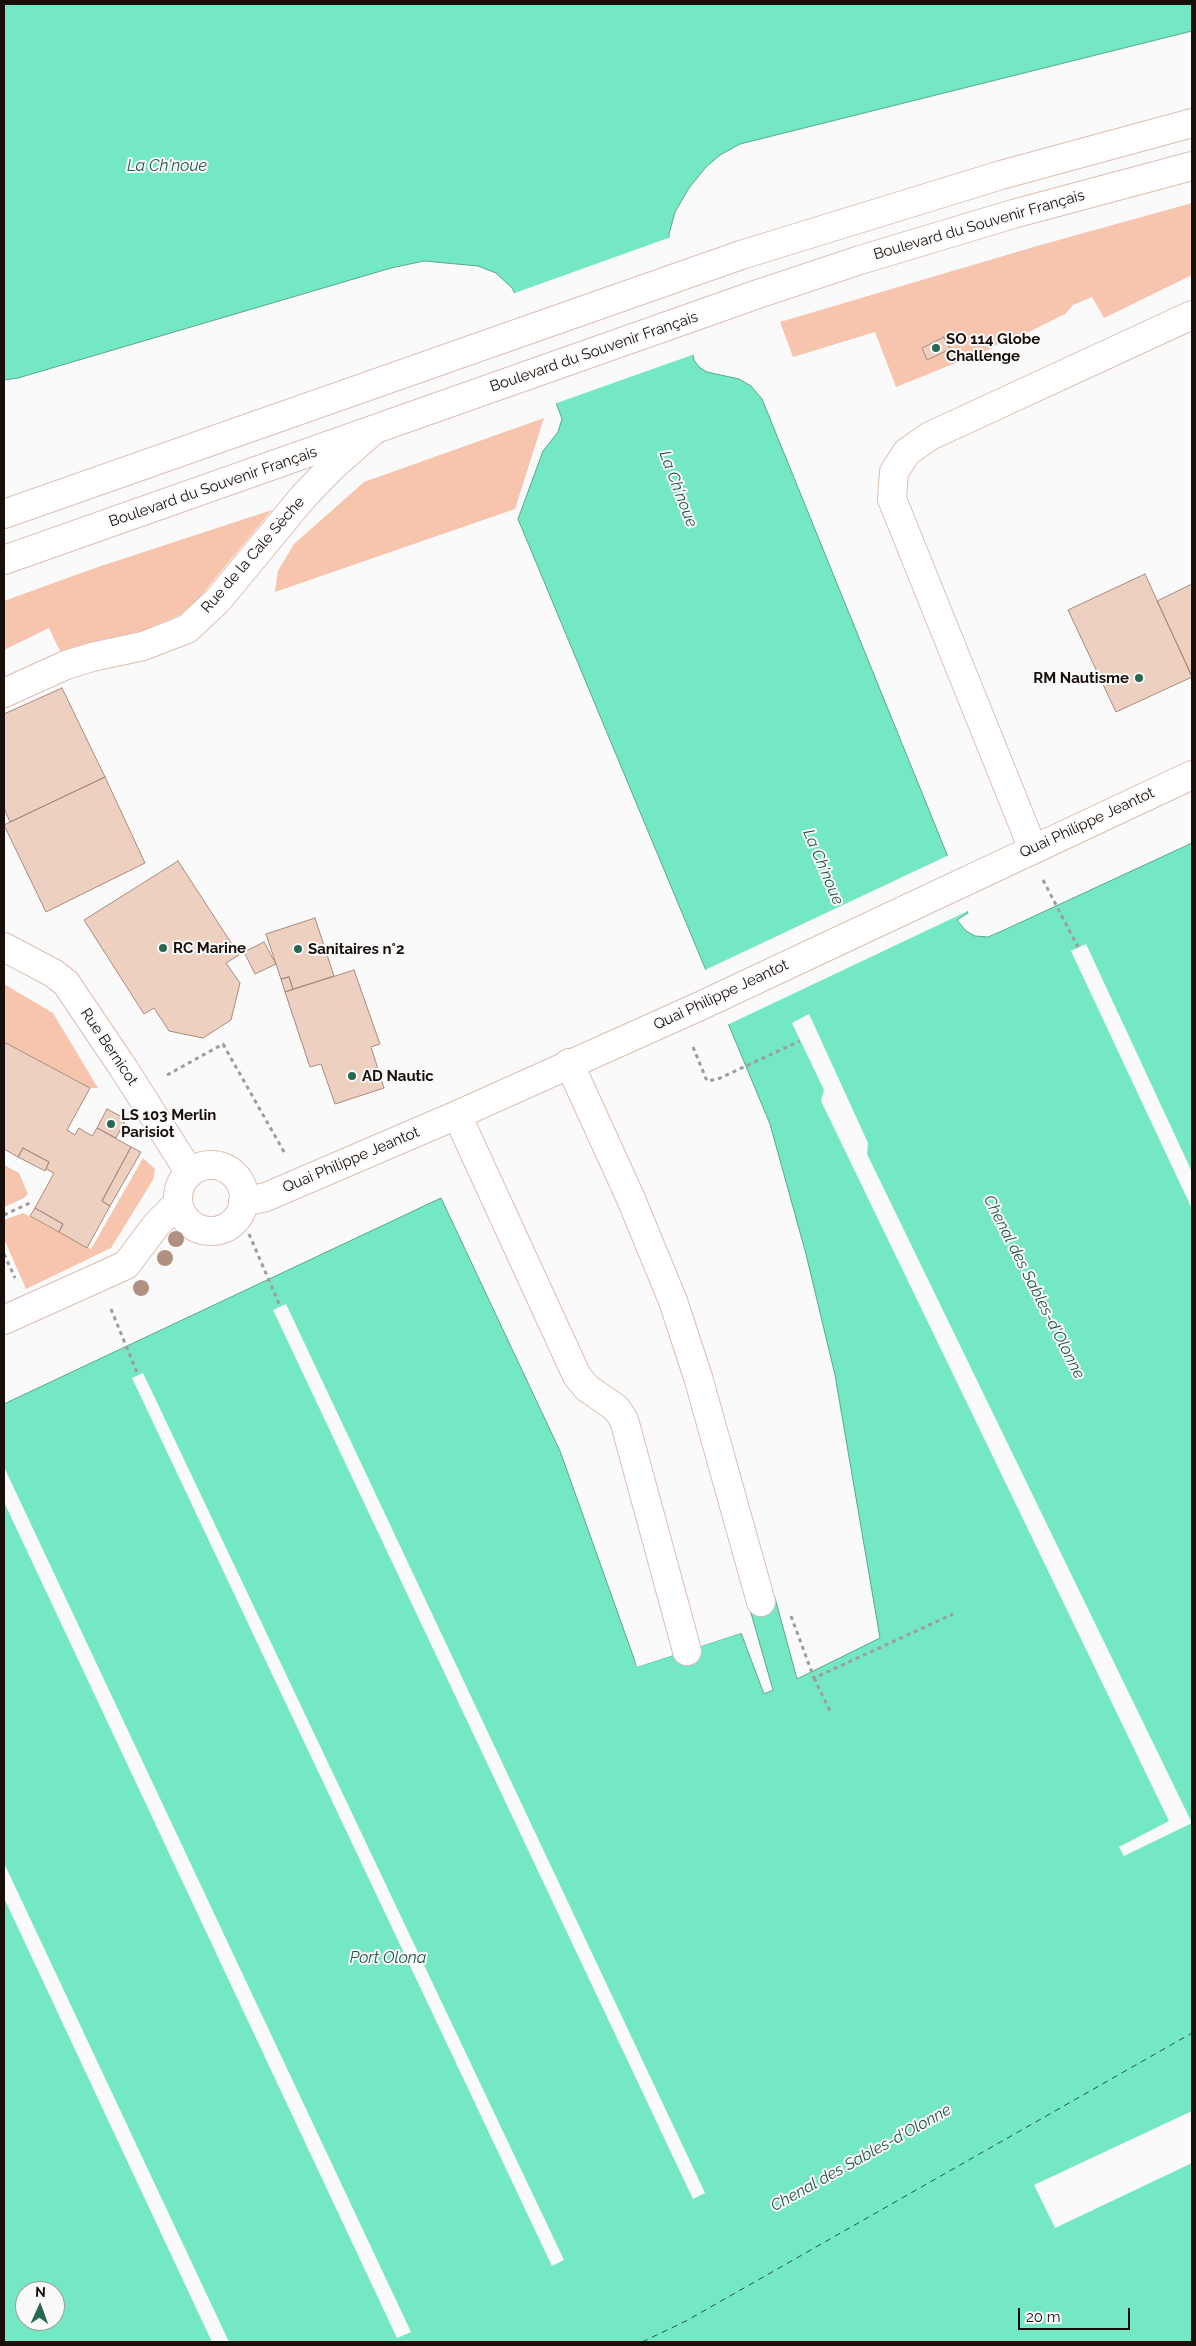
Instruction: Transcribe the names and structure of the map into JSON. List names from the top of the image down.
{
  "streets": {
    "main road": [
      "Boulevard du Souvenir Français",
      "Rue de la Cale Sèche",
      "Quai Philippe Jeantot",
      "Rue Bernicot"
    ]
  },
  "crossings": [
    ["Boulevard du Souvenir Français", "Rue de la Cale Sèche"],
    ["Quai Philippe Jeantot", "Rue Bernicot"]
  ],
  "water": ["La Ch'noue", "Chenal des Sables-d'Olonne", "Port Olona"],
  "places": [
    "SO 114 Globe Challenge",
    "RM Nautisme",
    "RC Marine",
    "Sanitaires n°2",
    "AD Nautic",
    "LS 103 Merlin Parisiot"
  ],
  "scale_bar": "20 m",
  "north": "top"
}
